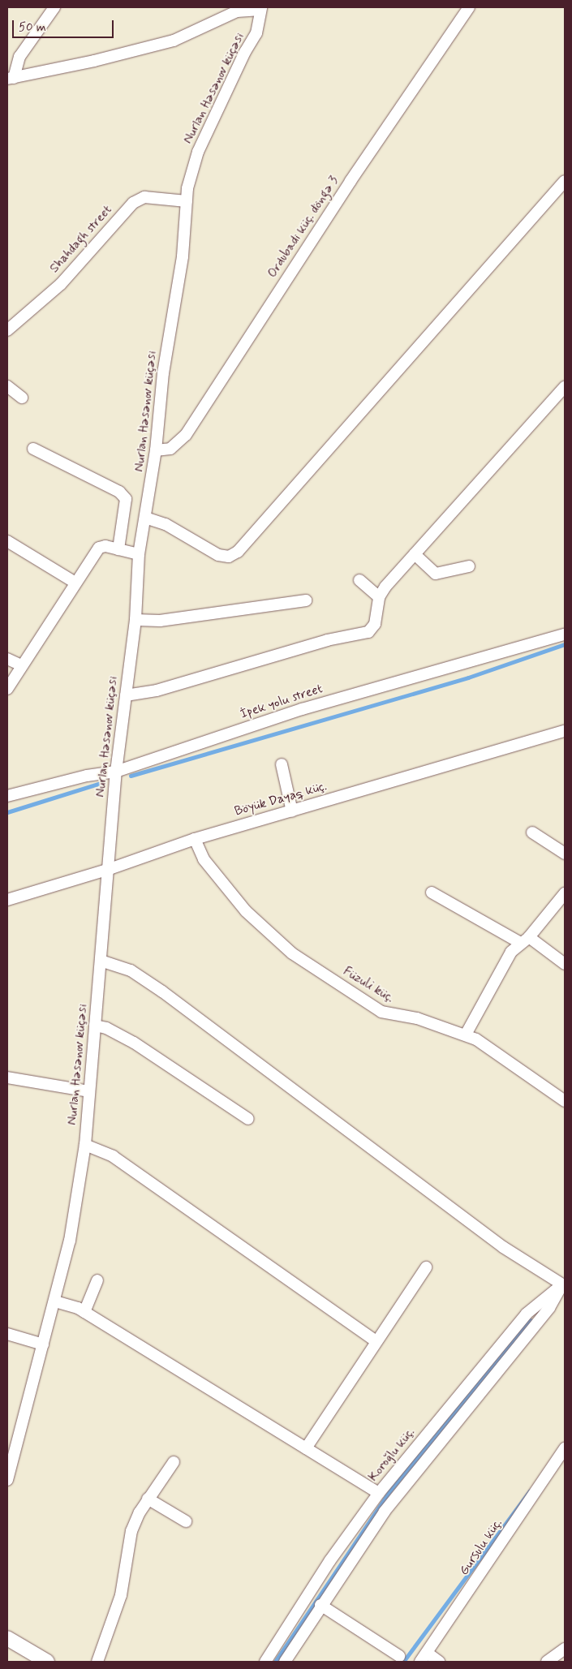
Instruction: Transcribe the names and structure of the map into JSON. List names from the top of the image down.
{
  "streets": {
    "street": [
      "Nurlan Həsənov küçəsi",
      "Ordubadi küç. döngə 3",
      "Shahdagh street",
      "İpek yolu street",
      "Böyük Dayaq küç.",
      "Füzuli küç.",
      "Koroğlu küç.",
      "Gursulu küç."
    ]
  },
  "crossings": [
    ["Nurlan Həsənov küçəsi", "Ordubadi küç. döngə 3"],
    ["Nurlan Həsənov küçəsi", "Shahdagh street"],
    ["Nurlan Həsənov küçəsi", "İpek yolu street"],
    ["Nurlan Həsənov küçəsi", "Böyük Dayaq küç."],
    ["Böyük Dayaq küç.", "Füzuli küç."]
  ],
  "scale_bar": "50 m"
}
